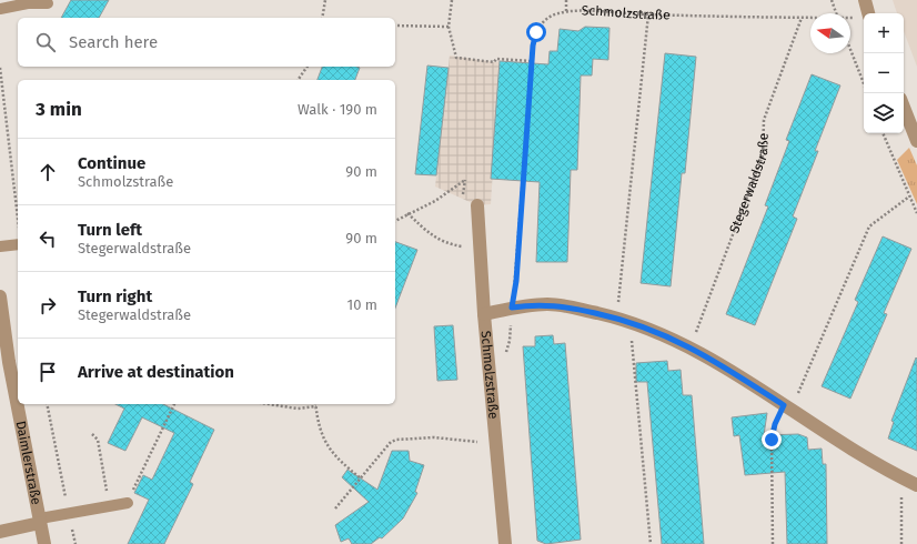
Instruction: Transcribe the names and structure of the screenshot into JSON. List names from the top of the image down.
{
  "streets": {
    "street": ["Schmolzstraße", "Daimlerstraße"],
    "path": ["Stegerwaldstraße"]
  },
  "crossings": [
    ["Schmolzstraße", "Stegerwaldstraße"]
  ],
  "north": "left",
  "page": {
    "map_buttons": ["+", "−"],
    "search": "Search here",
    "heading": ["3 min", "Walk · 190 m"],
    "list": [
      ["Continue", "Schmolzstraße", "90 m"],
      ["Turn left", "Stegerwaldstraße", "90 m"],
      ["Turn right", "Stegerwaldstraße", "10 m"],
      "Arrive at destination"
    ]
  }
}
